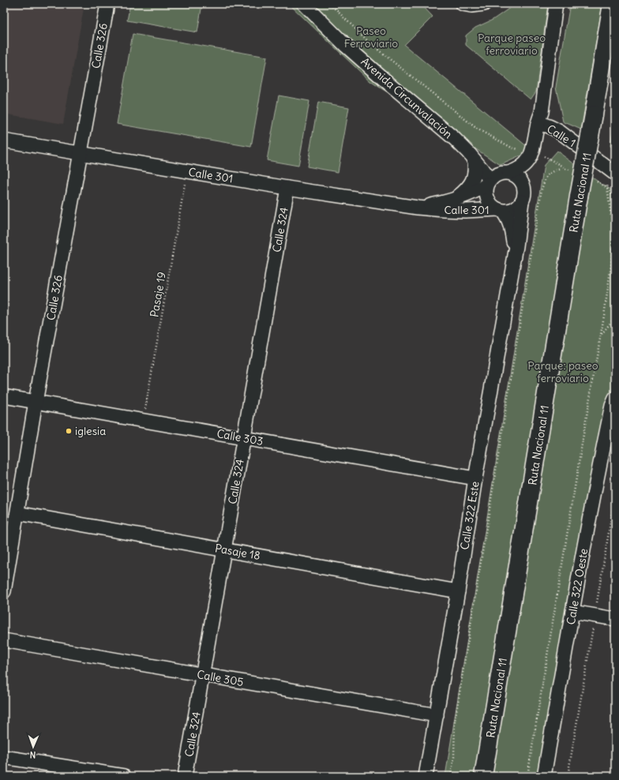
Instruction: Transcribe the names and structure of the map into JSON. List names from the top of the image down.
{
  "streets": {
    "highway": ["Ruta Nacional 11"],
    "street": [
      "Calle 326",
      "Avenida Circunvalación",
      "Calle 1",
      "Calle 301",
      "Calle 324",
      "Calle 303",
      "Calle 322 Este",
      "Pasaje 18",
      "Calle 322 Oeste",
      "Calle 305"
    ],
    "path": ["Pasaje 19"]
  },
  "crossings": [
    ["Calle 326", "Calle 301"],
    ["Calle 326", "Calle 303"],
    ["Calle 326", "Pasaje 18"],
    ["Avenida Circunvalación", "Calle 301"],
    ["Avenida Circunvalación", "Calle 322 Este"],
    ["Calle 301", "Calle 324"],
    ["Calle 301", "Pasaje 19"],
    ["Calle 301", "Calle 322 Este"],
    ["Calle 324", "Calle 303"],
    ["Calle 324", "Pasaje 18"],
    ["Calle 324", "Calle 305"],
    ["Pasaje 19", "Calle 303"],
    ["Calle 303", "Calle 322 Este"],
    ["Calle 322 Este", "Pasaje 18"],
    ["Calle 322 Este", "Calle 305"]
  ],
  "parks": ["Paseo Ferroviario", "Parque paseo ferroviario", "Parque: paseo ferroviario"],
  "places": ["iglesia"],
  "north": "bottom"
}
